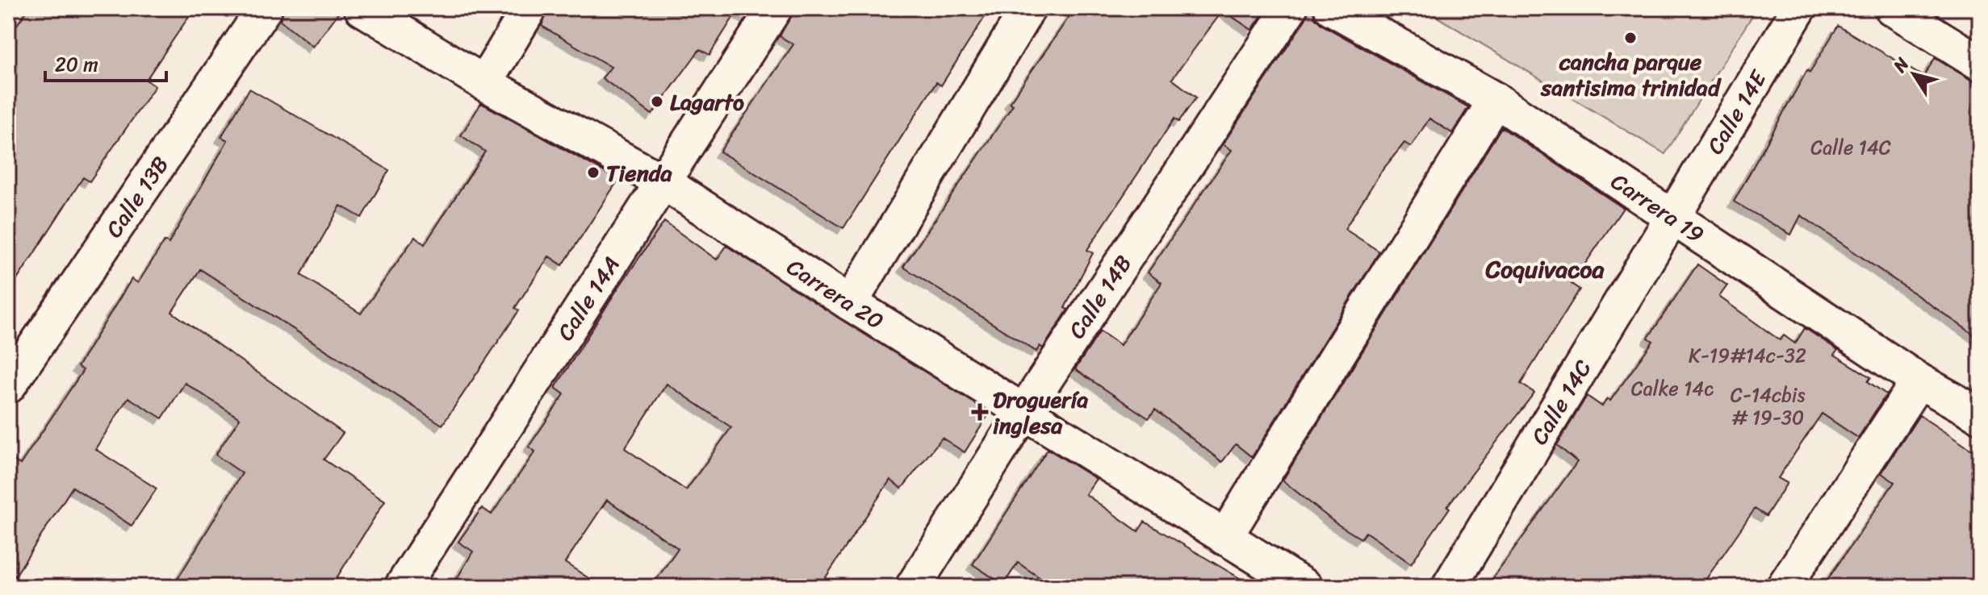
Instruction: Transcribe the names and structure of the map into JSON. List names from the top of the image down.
{
  "streets": {
    "street": [
      "Calle 14E",
      "Calle 13B",
      "Carrera 19",
      "Carrera 20",
      "Calle 14B",
      "Calle 14A",
      "Calle 14C"
    ]
  },
  "crossings": [
    ["Calle 14E", "Carrera 19"],
    ["Calle 14E", "Calle 14C"],
    ["Carrera 19", "Calle 14C"],
    ["Carrera 20", "Calle 14B"],
    ["Carrera 20", "Calle 14A"]
  ],
  "districts": ["Coquivacoa"],
  "places": {
    "other": ["cancha parque santisima trinidad", "Lagarto", "Tienda"],
    "health": ["Droguería inglesa"]
  },
  "house_numbers": [
    "Calle 14C",
    "K-19#14c-32",
    "Calke 14c",
    "C-14cbis # 19-30"
  ],
  "scale_bar": "20 m",
  "north": "top left"
}
